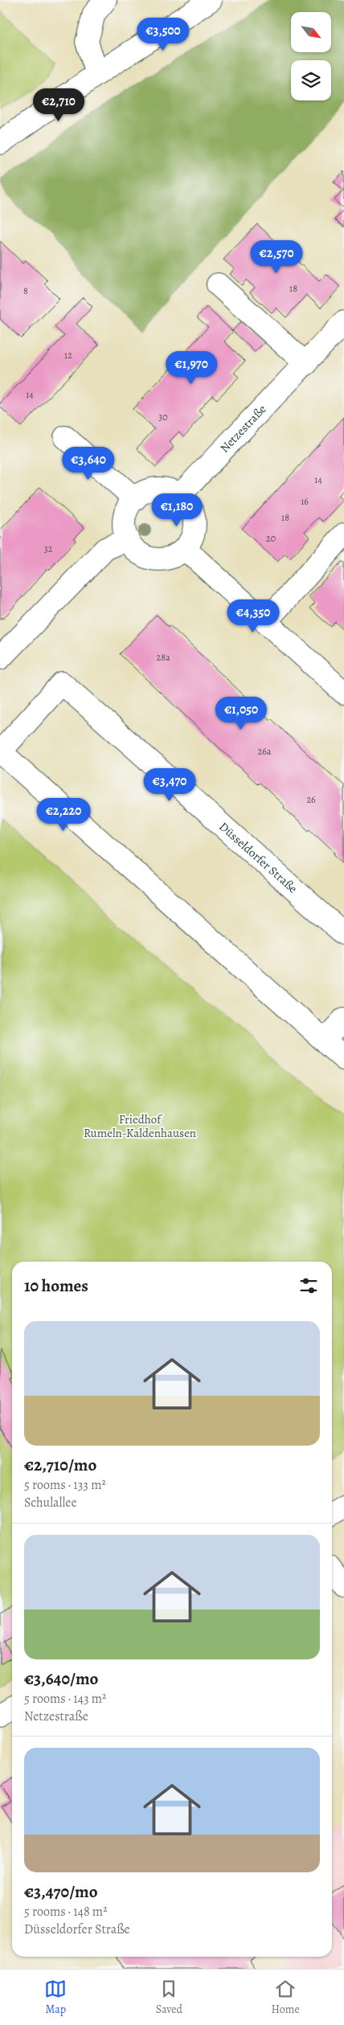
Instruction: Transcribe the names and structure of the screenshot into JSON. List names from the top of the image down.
{
  "streets": {
    "street": ["Netzestraße", "Düsseldorfer Straße"]
  },
  "parks": ["Friedhof Rumeln-Kaldenhausen"],
  "house_numbers": [
    "18",
    "8",
    "12",
    "14",
    "30",
    "14",
    "16",
    "18",
    "20",
    "32",
    "28a",
    "26a",
    "26"
  ],
  "north": "bottom right",
  "page": {
    "price": [
      "€3,500",
      "€2,710",
      "€2,570",
      "€1,970",
      "€3,640",
      "€1,180",
      "€4,350",
      "€1,050",
      "€3,470",
      "€2,220"
    ],
    "heading": "10 homes",
    "list": [
      {
        "name": "€2,710/mo",
        "note": "5 rooms · 133 m² · Schulallee"
      },
      {
        "name": "€3,640/mo",
        "note": "5 rooms · 143 m² · Netzestraße"
      },
      {
        "name": "€3,470/mo",
        "note": "5 rooms · 148 m² · Düsseldorfer Straße"
      }
    ],
    "tabs": ["Map", "Saved", "Home"]
  }
}
